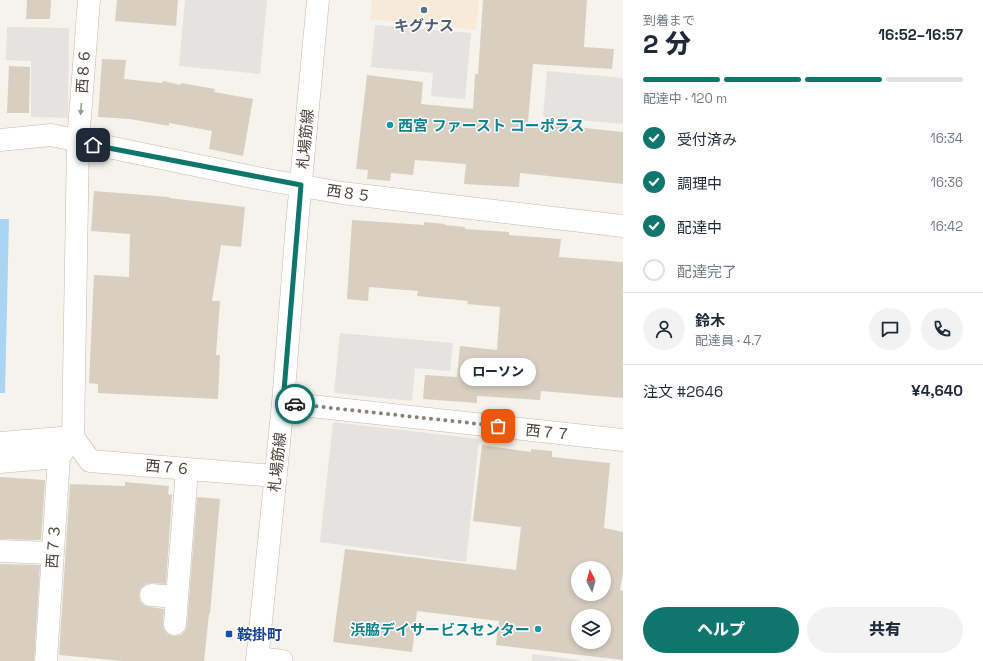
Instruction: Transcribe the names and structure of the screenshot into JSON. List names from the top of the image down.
{
  "streets": {
    "street": [
      "西８６",
      "札場筋線",
      "西８５",
      "西７７",
      "西７６",
      "西７３"
    ]
  },
  "crossings": [
    ["西８６", "西８５"],
    ["西８６", "西７６"],
    ["札場筋線", "西８５"],
    ["札場筋線", "西７７"],
    ["札場筋線", "西７６"]
  ],
  "places": {
    "other": [
      "キグナス",
      "西宮 ファースト コーポラス",
      "ローソン",
      "浜脇デイサービスセンター"
    ],
    "transit": ["鞍掛町"]
  },
  "north": "top",
  "page": {
    "heading": ["2 分", "到着まで", "16:52–16:57"],
    "panel": [
      "鈴木",
      "配達員 · 4.7",
      "注文 #2646",
      "¥4,640"
    ],
    "bar": "配達中 · 120 m",
    "list": [
      ["受付済み", "16:34"],
      ["調理中", "16:36"],
      ["配達中", "16:42"],
      "配達完了"
    ],
    "bubble": "ローソン",
    "buttons": ["ヘルプ", "共有"]
  }
}
